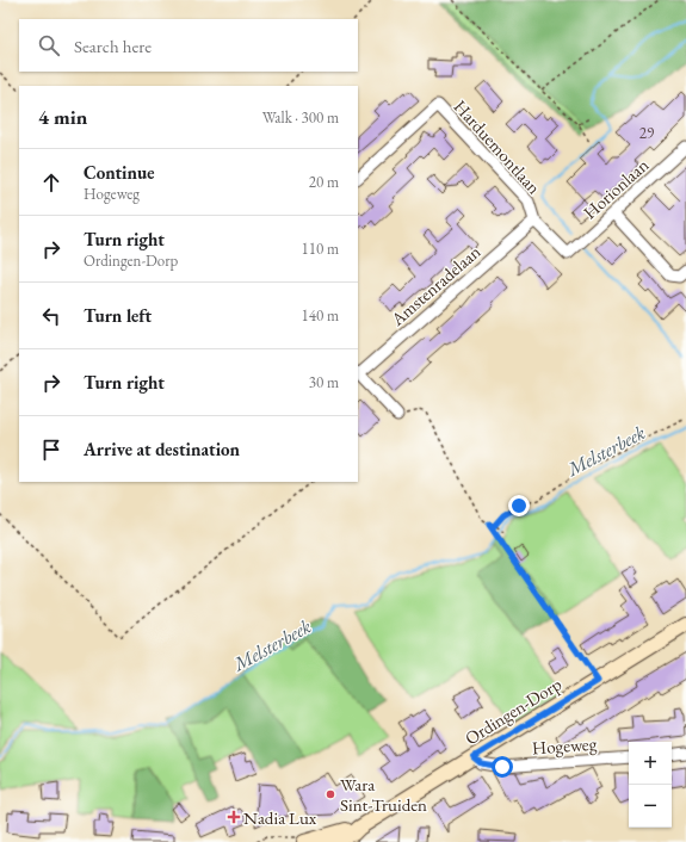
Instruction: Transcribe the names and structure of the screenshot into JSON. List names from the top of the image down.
{
  "streets": {
    "main road": ["Ordingen-Dorp"],
    "street": [
      "Harduemontlaan",
      "Horionlaan",
      "Amstenradelaan",
      "Hogeweg"
    ]
  },
  "crossings": [
    ["Harduemontlaan", "Horionlaan"],
    ["Harduemontlaan", "Amstenradelaan"],
    ["Ordingen-Dorp", "Hogeweg"]
  ],
  "water": ["Melsterbeek"],
  "places": {
    "other": ["Wara Sint-Truiden"],
    "health": ["Nadia Lux"]
  },
  "house_numbers": ["29"],
  "page": {
    "search": "Search here",
    "heading": ["4 min", "Walk · 300 m"],
    "list": [
      ["Continue", "Hogeweg", "20 m"],
      ["Turn right", "Ordingen-Dorp", "110 m"],
      ["Turn left", "140 m"],
      ["Turn right", "30 m"],
      "Arrive at destination"
    ],
    "map_buttons": ["+", "−"]
  }
}
